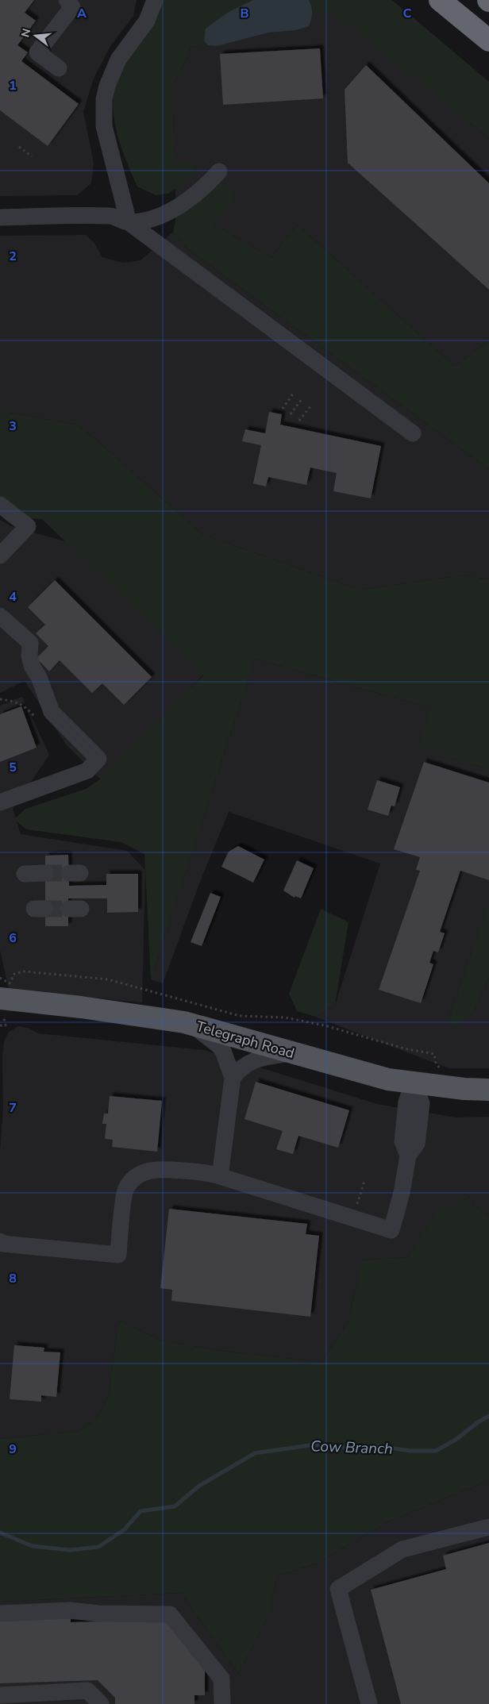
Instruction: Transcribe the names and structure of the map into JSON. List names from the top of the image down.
{
  "streets": {
    "main road": ["Telegraph Road"]
  },
  "water": ["Cow Branch"],
  "north": "left",
  "grid": {
    "columns": ["A", "B", "C"],
    "rows": [
      "1",
      "2",
      "3",
      "4",
      "5",
      "6",
      "7",
      "8",
      "9"
    ]
  }
}
